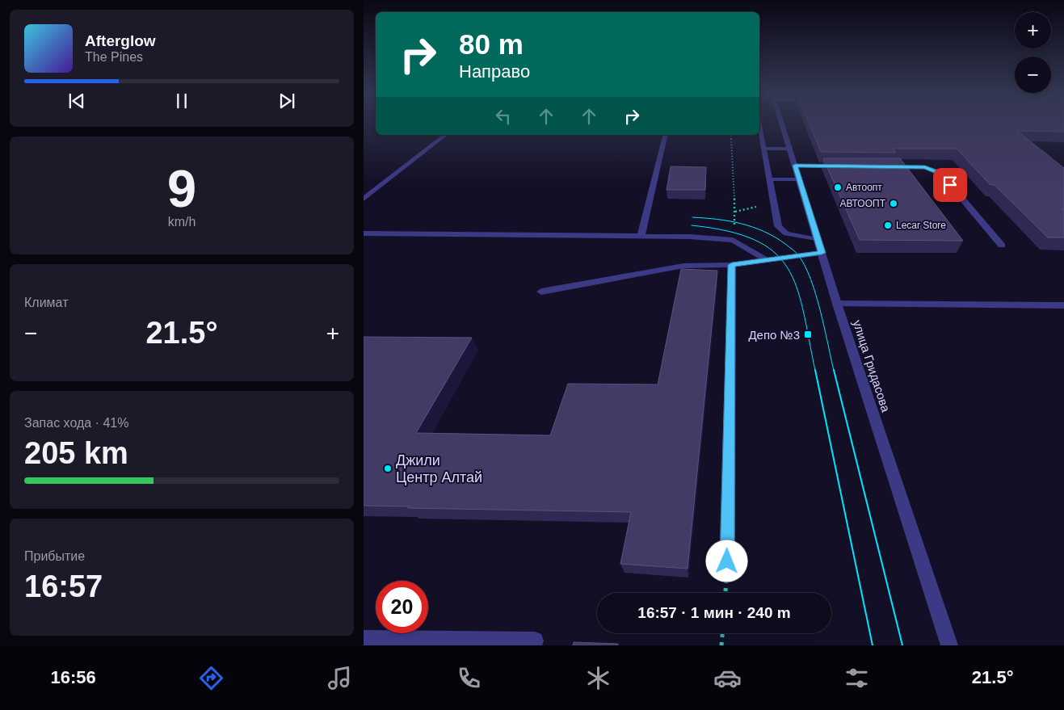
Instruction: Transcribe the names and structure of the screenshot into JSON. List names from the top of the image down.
{
  "streets": {
    "street": ["улица Гридасова"]
  },
  "places": {
    "other": [
      "Автоопт",
      "АВТООПТ",
      "Lecar Store",
      "Джили Центр Алтай"
    ],
    "transit": ["Депо №3"]
  },
  "page": {
    "map_buttons": ["+", "−"],
    "turn": ["80 m", "Направо"],
    "song": ["Afterglow", "The Pines"],
    "tile": [
      ["9", "km/h"],
      "Климат",
      ["Запас хода · 41%", "205 km"],
      ["Прибытие", "16:57"]
    ],
    "heat": ["−", "21.5°", "+"],
    "limit": "20",
    "trip": "16:57 · 1 мин · 240 m",
    "tabs": ["16:56", "21.5°"]
  }
}
